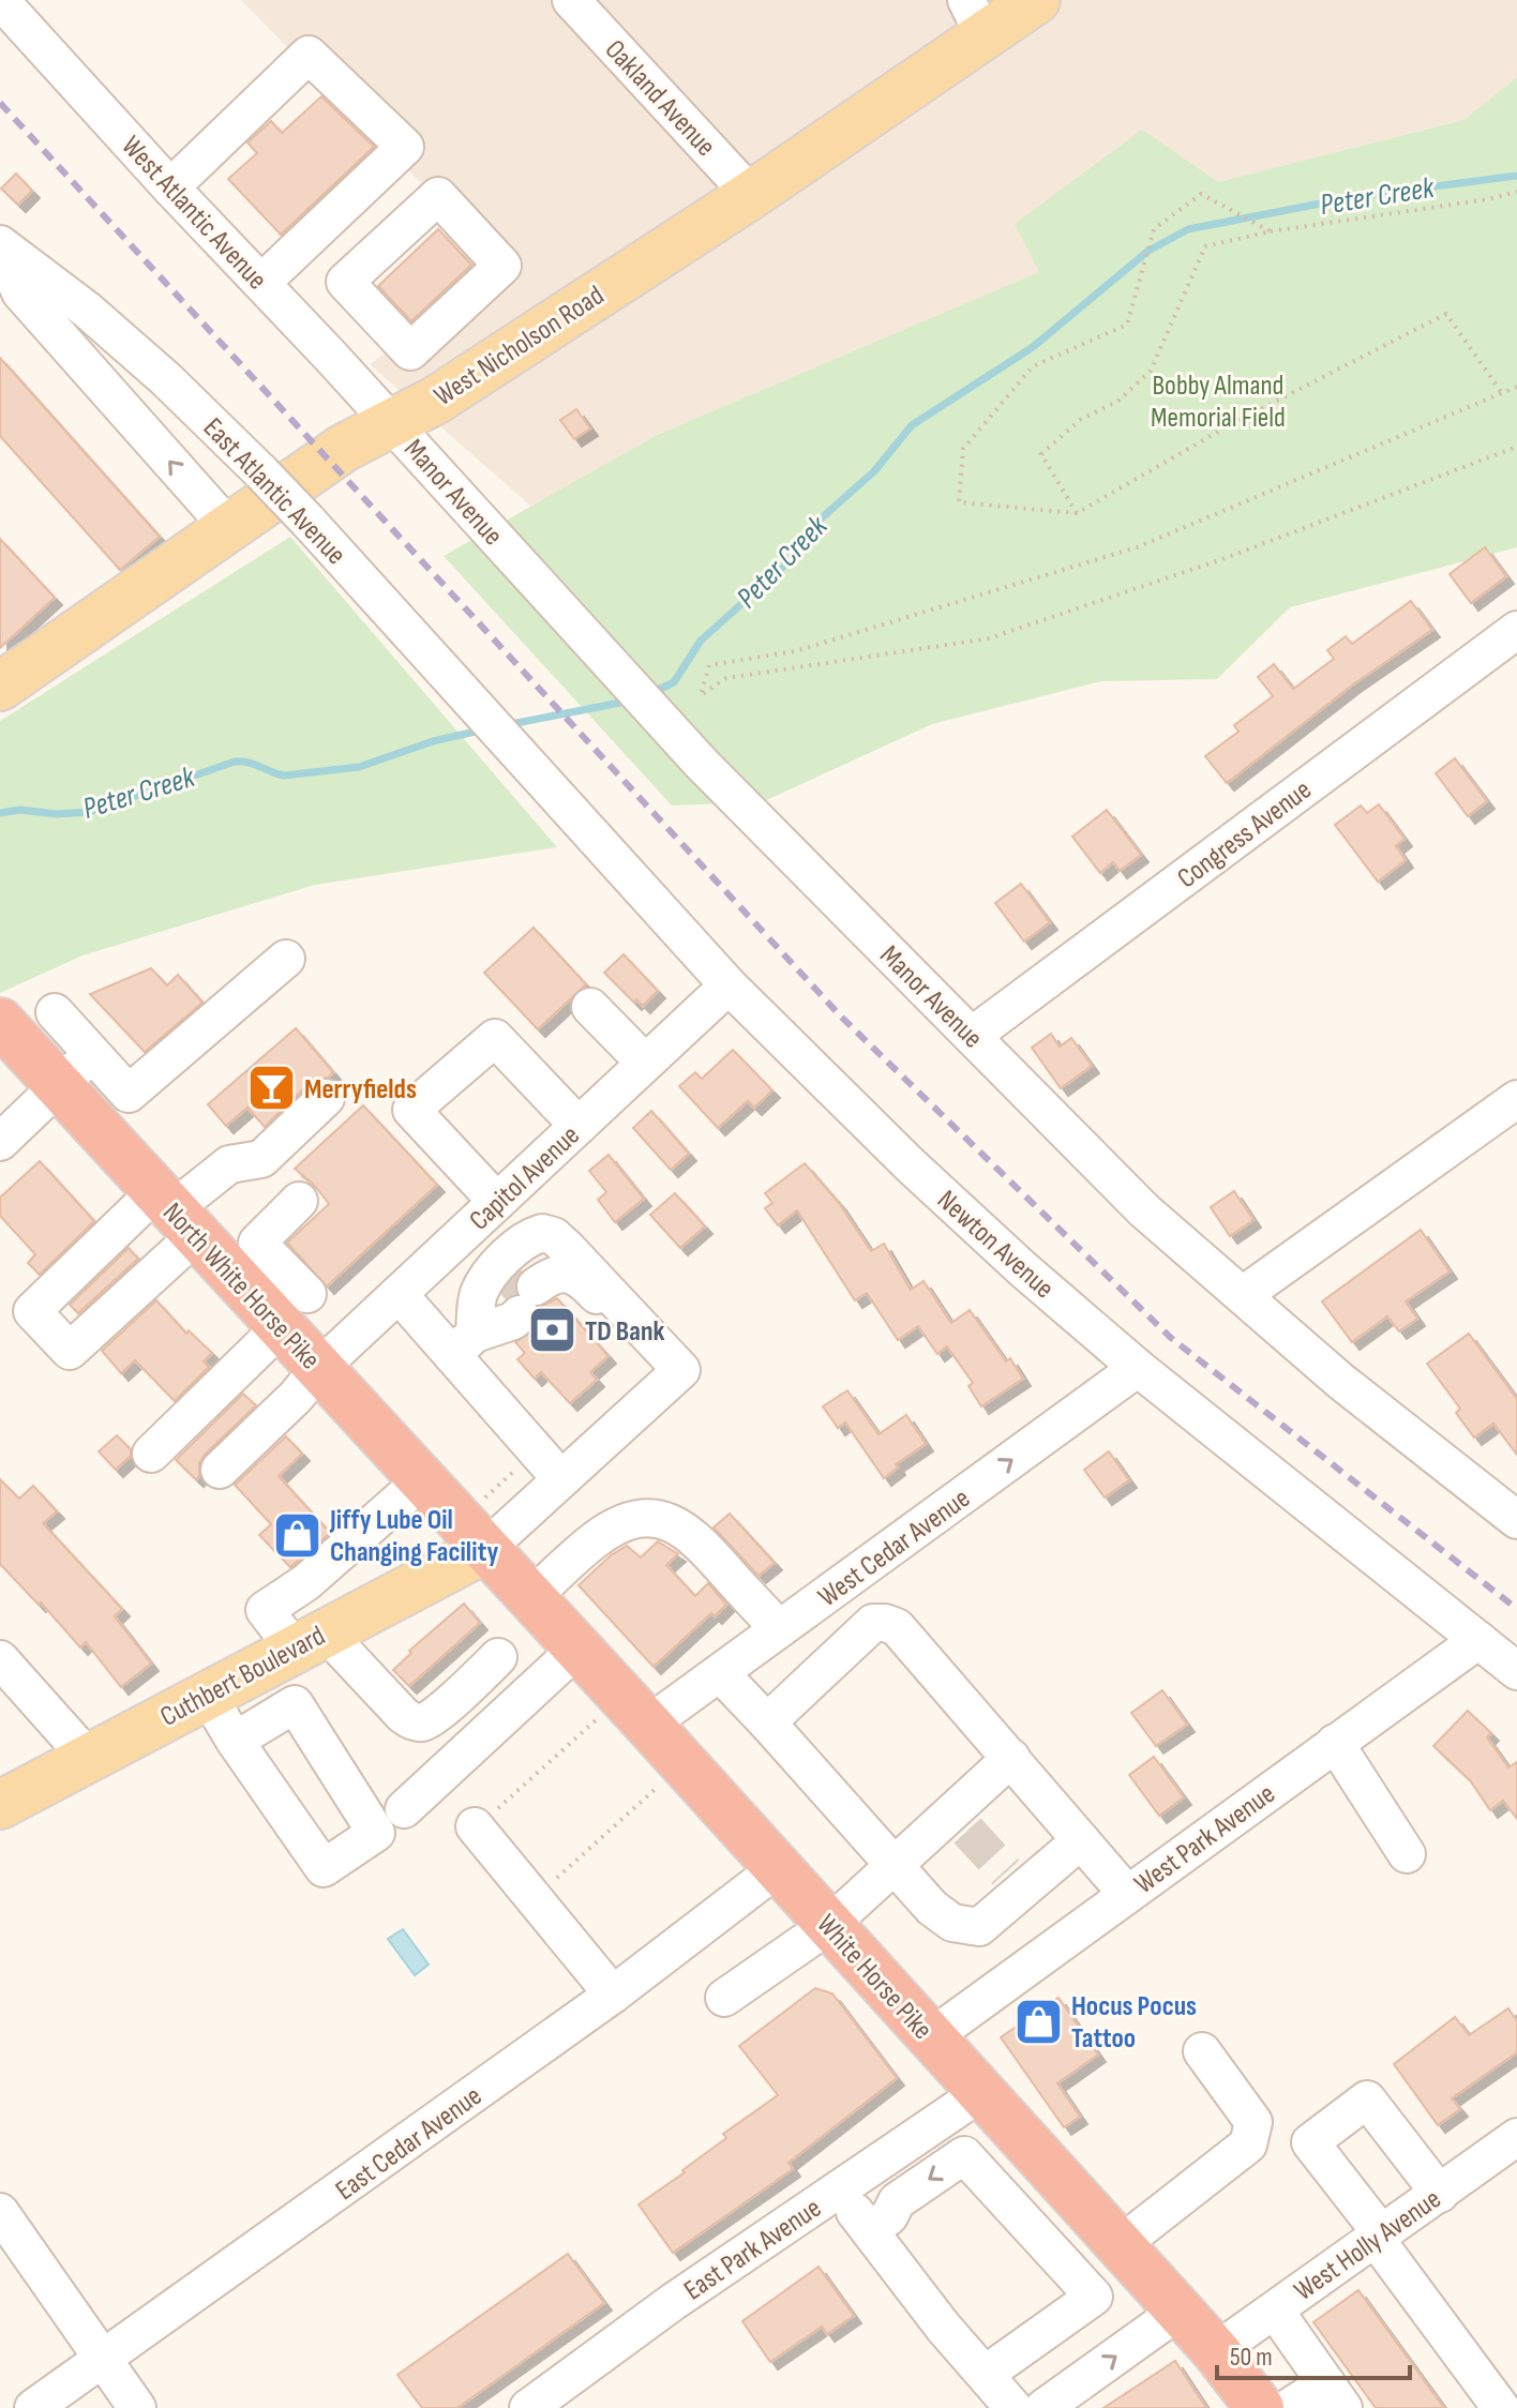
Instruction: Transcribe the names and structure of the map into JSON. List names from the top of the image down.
{
  "streets": {
    "highway": ["North White Horse Pike", "White Horse Pike"],
    "main road": ["West Nicholson Road", "Cuthbert Boulevard"],
    "street": [
      "Oakland Avenue",
      "West Atlantic Avenue",
      "East Atlantic Avenue",
      "Manor Avenue",
      "Congress Avenue",
      "Capitol Avenue",
      "Newton Avenue",
      "West Cedar Avenue",
      "West Park Avenue",
      "East Cedar Avenue",
      "West Holly Avenue",
      "East Park Avenue"
    ]
  },
  "crossings": [
    ["Oakland Avenue", "West Nicholson Road"],
    ["West Atlantic Avenue", "West Nicholson Road"],
    ["West Atlantic Avenue", "Manor Avenue"],
    ["West Nicholson Road", "Manor Avenue"],
    ["East Atlantic Avenue", "Newton Avenue"],
    ["Manor Avenue", "Congress Avenue"],
    ["Capitol Avenue", "Newton Avenue"],
    ["Capitol Avenue", "North White Horse Pike"],
    ["Newton Avenue", "West Cedar Avenue"],
    ["Newton Avenue", "West Park Avenue"],
    ["North White Horse Pike", "Cuthbert Boulevard"],
    ["North White Horse Pike", "White Horse Pike"],
    ["West Cedar Avenue", "White Horse Pike"],
    ["Cuthbert Boulevard", "White Horse Pike"],
    ["West Park Avenue", "White Horse Pike"],
    ["White Horse Pike", "East Cedar Avenue"],
    ["White Horse Pike", "West Holly Avenue"],
    ["White Horse Pike", "East Park Avenue"]
  ],
  "water": ["Peter Creek"],
  "parks": ["Bobby Almand Memorial Field"],
  "places": {
    "bar": ["Merryfields"],
    "bank": ["TD Bank"],
    "shop": ["Jiffy Lube Oil Changing Facility", "Hocus Pocus Tattoo"]
  },
  "scale_bar": "50 m"
}
